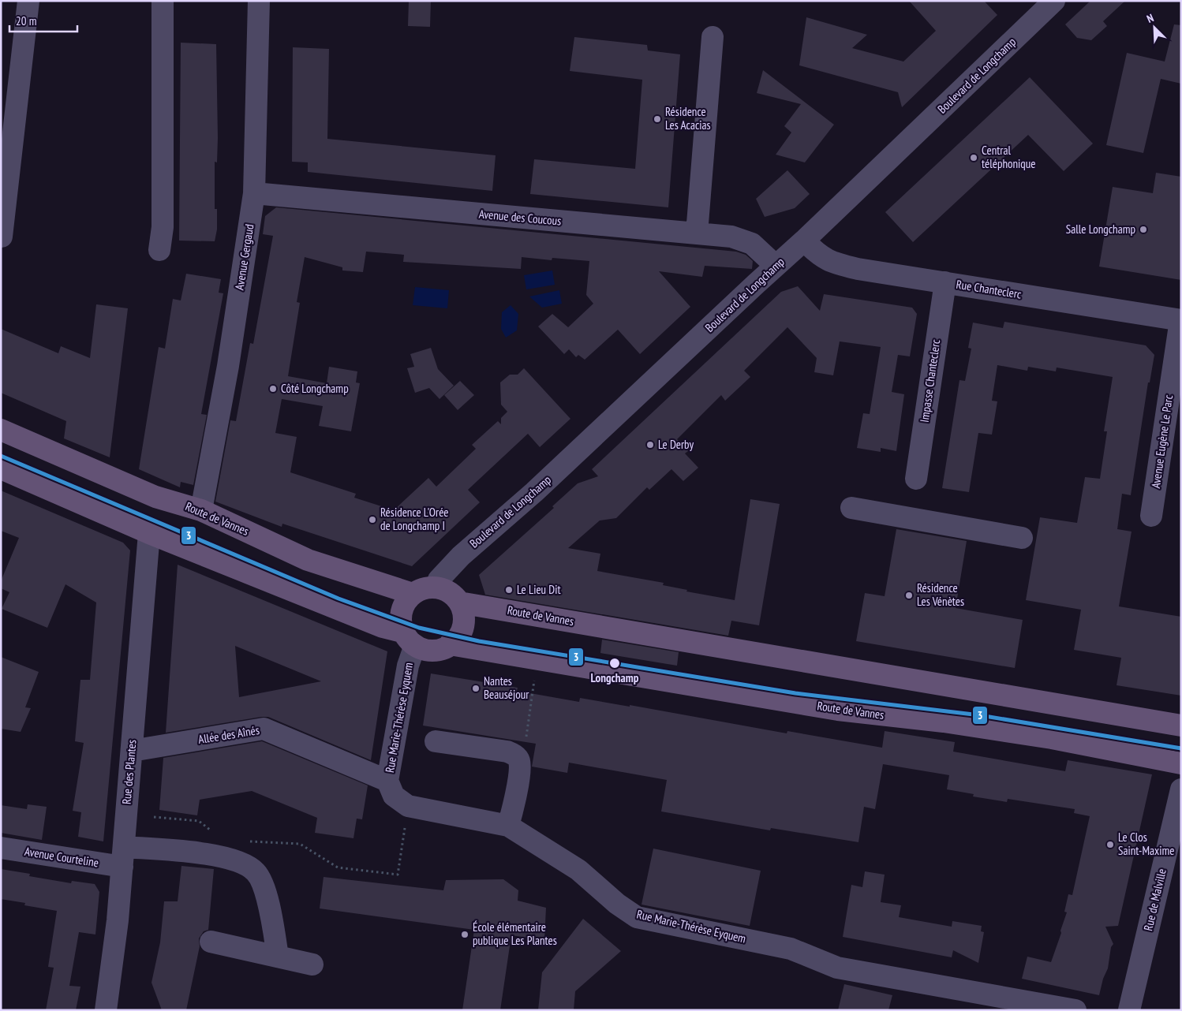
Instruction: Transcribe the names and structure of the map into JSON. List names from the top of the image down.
{
  "streets": {
    "main road": ["Route de Vannes"],
    "street": [
      "Boulevard de Longchamp",
      "Avenue des Coucous",
      "Avenue Gergaud",
      "Rue Chanteclerc",
      "Impasse Chanteclerc",
      "Avenue Eugène Le Parc",
      "Rue Marie-Thérèse Eyquem",
      "Allée des Aînés",
      "Rue des Plantes",
      "Avenue Courteline",
      "Rue de Malville"
    ]
  },
  "crossings": [
    ["Boulevard de Longchamp", "Avenue des Coucous"],
    ["Boulevard de Longchamp", "Rue Chanteclerc"],
    ["Boulevard de Longchamp", "Route de Vannes"],
    ["Boulevard de Longchamp", "Rue Marie-Thérèse Eyquem"],
    ["Avenue des Coucous", "Avenue Gergaud"],
    ["Avenue Gergaud", "Route de Vannes"],
    ["Rue Chanteclerc", "Impasse Chanteclerc"],
    ["Rue Chanteclerc", "Avenue Eugène Le Parc"],
    ["Route de Vannes", "Rue Marie-Thérèse Eyquem"],
    ["Rue Marie-Thérèse Eyquem", "Allée des Aînés"],
    ["Allée des Aînés", "Rue des Plantes"],
    ["Rue des Plantes", "Avenue Courteline"]
  ],
  "places": [
    "Résidence Les Acacias",
    "Central téléphonique",
    "Salle Longchamp",
    "Côté Longchamp",
    "Le Derby",
    "Résidence L'Orée de Longchamp I",
    "Le Lieu Dit",
    "Résidence Les Vénètes",
    "Longchamp",
    "Nantes Beauséjour",
    "Le Clos Saint-Maxime",
    "École élémentaire publique Les Plantes"
  ],
  "lines": ["transit line 3"],
  "scale_bar": "20 m",
  "north": "top left"
}
